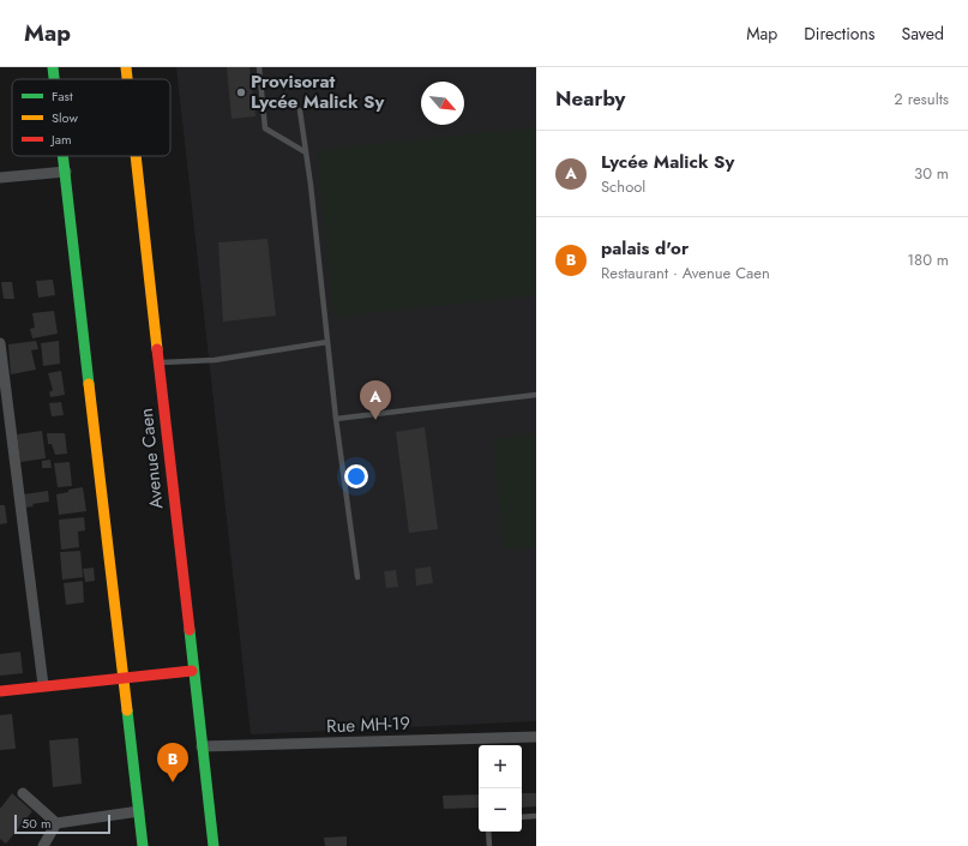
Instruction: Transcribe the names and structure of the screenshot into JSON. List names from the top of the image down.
{
  "streets": {
    "main road": ["Avenue Caen"],
    "street": ["Rue MH-19"]
  },
  "crossings": [
    ["Avenue Caen", "Rue MH-19"]
  ],
  "places": ["Provisorat Lycée Malick Sy"],
  "legend": ["Fast", "Slow", "Jam"],
  "scale_bar": "50 m",
  "north": "bottom right",
  "page": {
    "header": "Map",
    "nav": ["Map", "Directions", "Saved"],
    "heading": ["Nearby", "2 results"],
    "list": [
      {
        "mark": "A",
        "name": "Lycée Malick Sy",
        "note": "School",
        "value": "30 m"
      },
      {
        "mark": "B",
        "name": "palais d'or",
        "note": "Restaurant · Avenue Caen",
        "value": "180 m"
      }
    ],
    "pins": ["A", "B"],
    "map_buttons": ["+", "−"],
    "scale": "50 m"
  }
}
